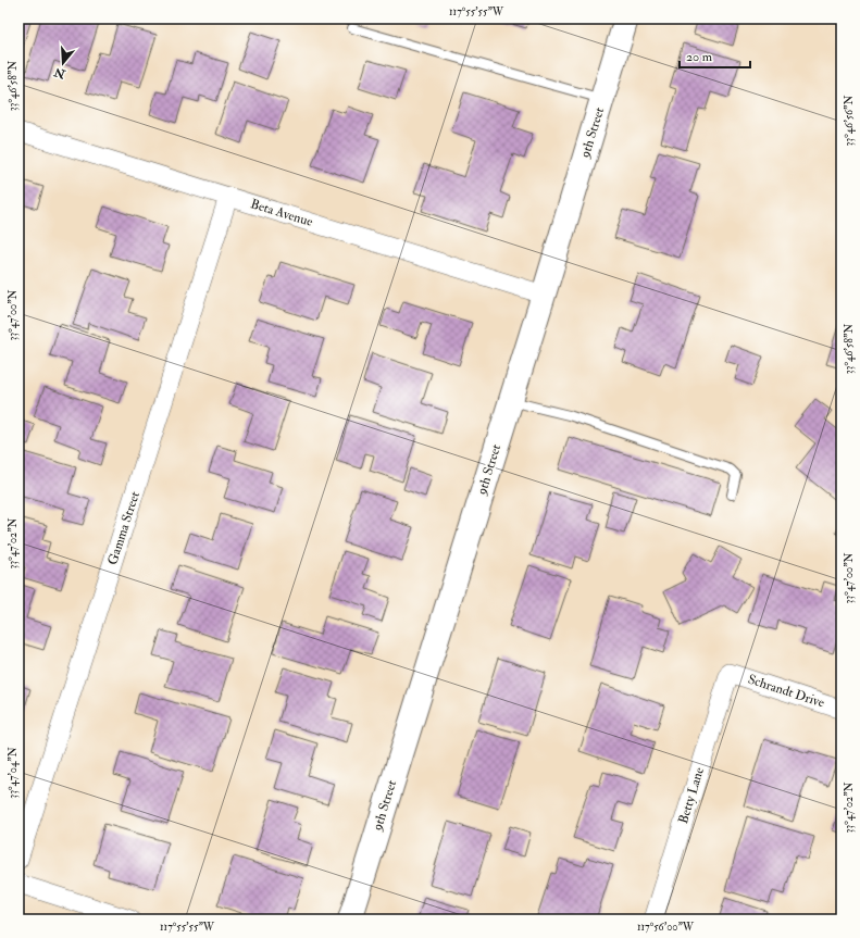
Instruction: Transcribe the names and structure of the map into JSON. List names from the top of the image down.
{
  "streets": {
    "street": [
      "9th Street",
      "Beta Avenue",
      "Gamma Street",
      "Schrandt Drive",
      "Betty Lane"
    ]
  },
  "crossings": [
    ["9th Street", "Beta Avenue"],
    ["Beta Avenue", "Gamma Street"],
    ["Schrandt Drive", "Betty Lane"]
  ],
  "scale_bar": "20 m",
  "north": "bottom",
  "coordinates": [
    "117°55'55\"W",
    "33°46'58\"N",
    "33°46'56\"N",
    "33°47'00\"N",
    "33°47'02\"N",
    "33°47'04\"N",
    "117°56'00\"W"
  ]
}
